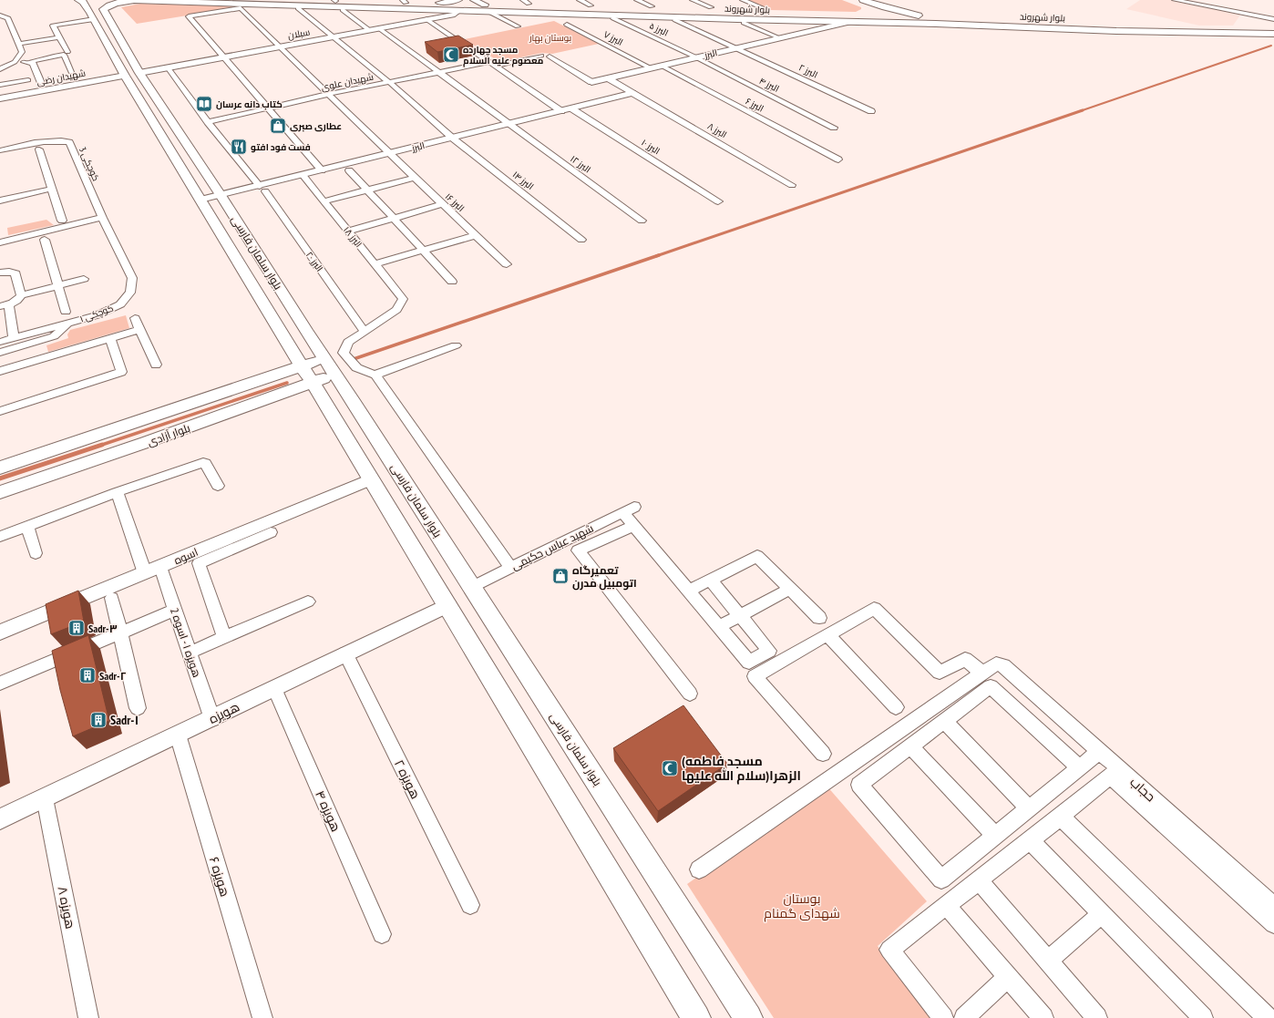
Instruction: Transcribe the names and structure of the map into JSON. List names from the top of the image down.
{
  "streets": {
    "main road": ["بلوار شهروند", "بلوار سلمان فارسی", "بلوار آزادی"],
    "street": [
      "البرز ۵",
      "سبلان",
      "البرز ۷",
      "البرز",
      "البرز ۲",
      "شهیدان رضی",
      "شهیدان علوی",
      "البرز ۴",
      "البرز ۶",
      "البرز ۸",
      "البرز ۱۰",
      "کوچکی 3",
      "البرز ۱۲",
      "البرز ۱۴",
      "البرز ۱۶",
      "البرز ۱۸",
      "البرز ۲۰",
      "کوچکی ۱",
      "شهید عباس حکیمی",
      "اسوه",
      "هویزه ۱ - اسوه 2",
      "هویزه",
      "هویزه ۲",
      "حجاب",
      "هویزه ۴",
      "هویزه ۶",
      "هویزه ۸"
    ]
  },
  "crossings": [
    ["بلوار شهروند", "سبلان"],
    ["بلوار شهروند", "البرز"],
    ["بلوار شهروند", "البرز ۱۴"],
    ["البرز ۵", "البرز"],
    ["البرز ۵", "البرز ۴"],
    ["سبلان", "شهیدان رضی"],
    ["سبلان", "البرز ۱۲"],
    ["سبلان", "البرز ۱۴"],
    ["سبلان", "البرز ۱۶"],
    ["سبلان", "بلوار سلمان فارسی"],
    ["سبلان", "البرز ۲۰"],
    ["البرز ۷", "البرز"],
    ["البرز", "البرز ۲"],
    ["البرز", "البرز ۴"],
    ["البرز", "البرز ۶"],
    ["البرز", "البرز ۸"],
    ["البرز", "البرز ۱۰"],
    ["البرز", "البرز ۱۲"],
    ["البرز", "البرز ۱۴"],
    ["البرز", "البرز ۱۶"],
    ["البرز", "البرز ۱۸"],
    ["البرز", "بلوار سلمان فارسی"],
    ["البرز", "البرز ۲۰"],
    ["شهیدان رضی", "بلوار سلمان فارسی"],
    ["شهیدان علوی", "البرز ۱۲"],
    ["شهیدان علوی", "البرز ۱۴"],
    ["شهیدان علوی", "البرز ۱۶"],
    ["شهیدان علوی", "البرز ۲۰"],
    ["کوچکی 3", "کوچکی ۱"],
    ["البرز ۱۸", "البرز ۲۰"],
    ["بلوار سلمان فارسی", "بلوار آزادی"],
    ["بلوار سلمان فارسی", "شهید عباس حکیمی"],
    ["بلوار سلمان فارسی", "اسوه"],
    ["بلوار سلمان فارسی", "هویزه"],
    ["اسوه", "هویزه ۱ - اسوه 2"],
    ["هویزه ۱ - اسوه 2", "هویزه"],
    ["هویزه", "هویزه ۲"],
    ["هویزه", "هویزه ۴"],
    ["هویزه", "هویزه ۶"],
    ["هویزه", "هویزه ۸"]
  ],
  "parks": ["بوستان بهار", "بوستان شهدای گمنام"],
  "places": {
    "mosque": ["مسجد چهارده معصوم علیه السلام", "(مسجد فاطمه الزهرا(سلام الله علیها"],
    "library": ["کتاب دانه عرسان"],
    "shop": ["عطاری صبری", "تعمیرگاه اتومبیل مدرن"],
    "restaurant": ["فست فود افتو"],
    "building": ["Sadr-۳", "Sadr-۲", "Sadr-۱"]
  }
}
